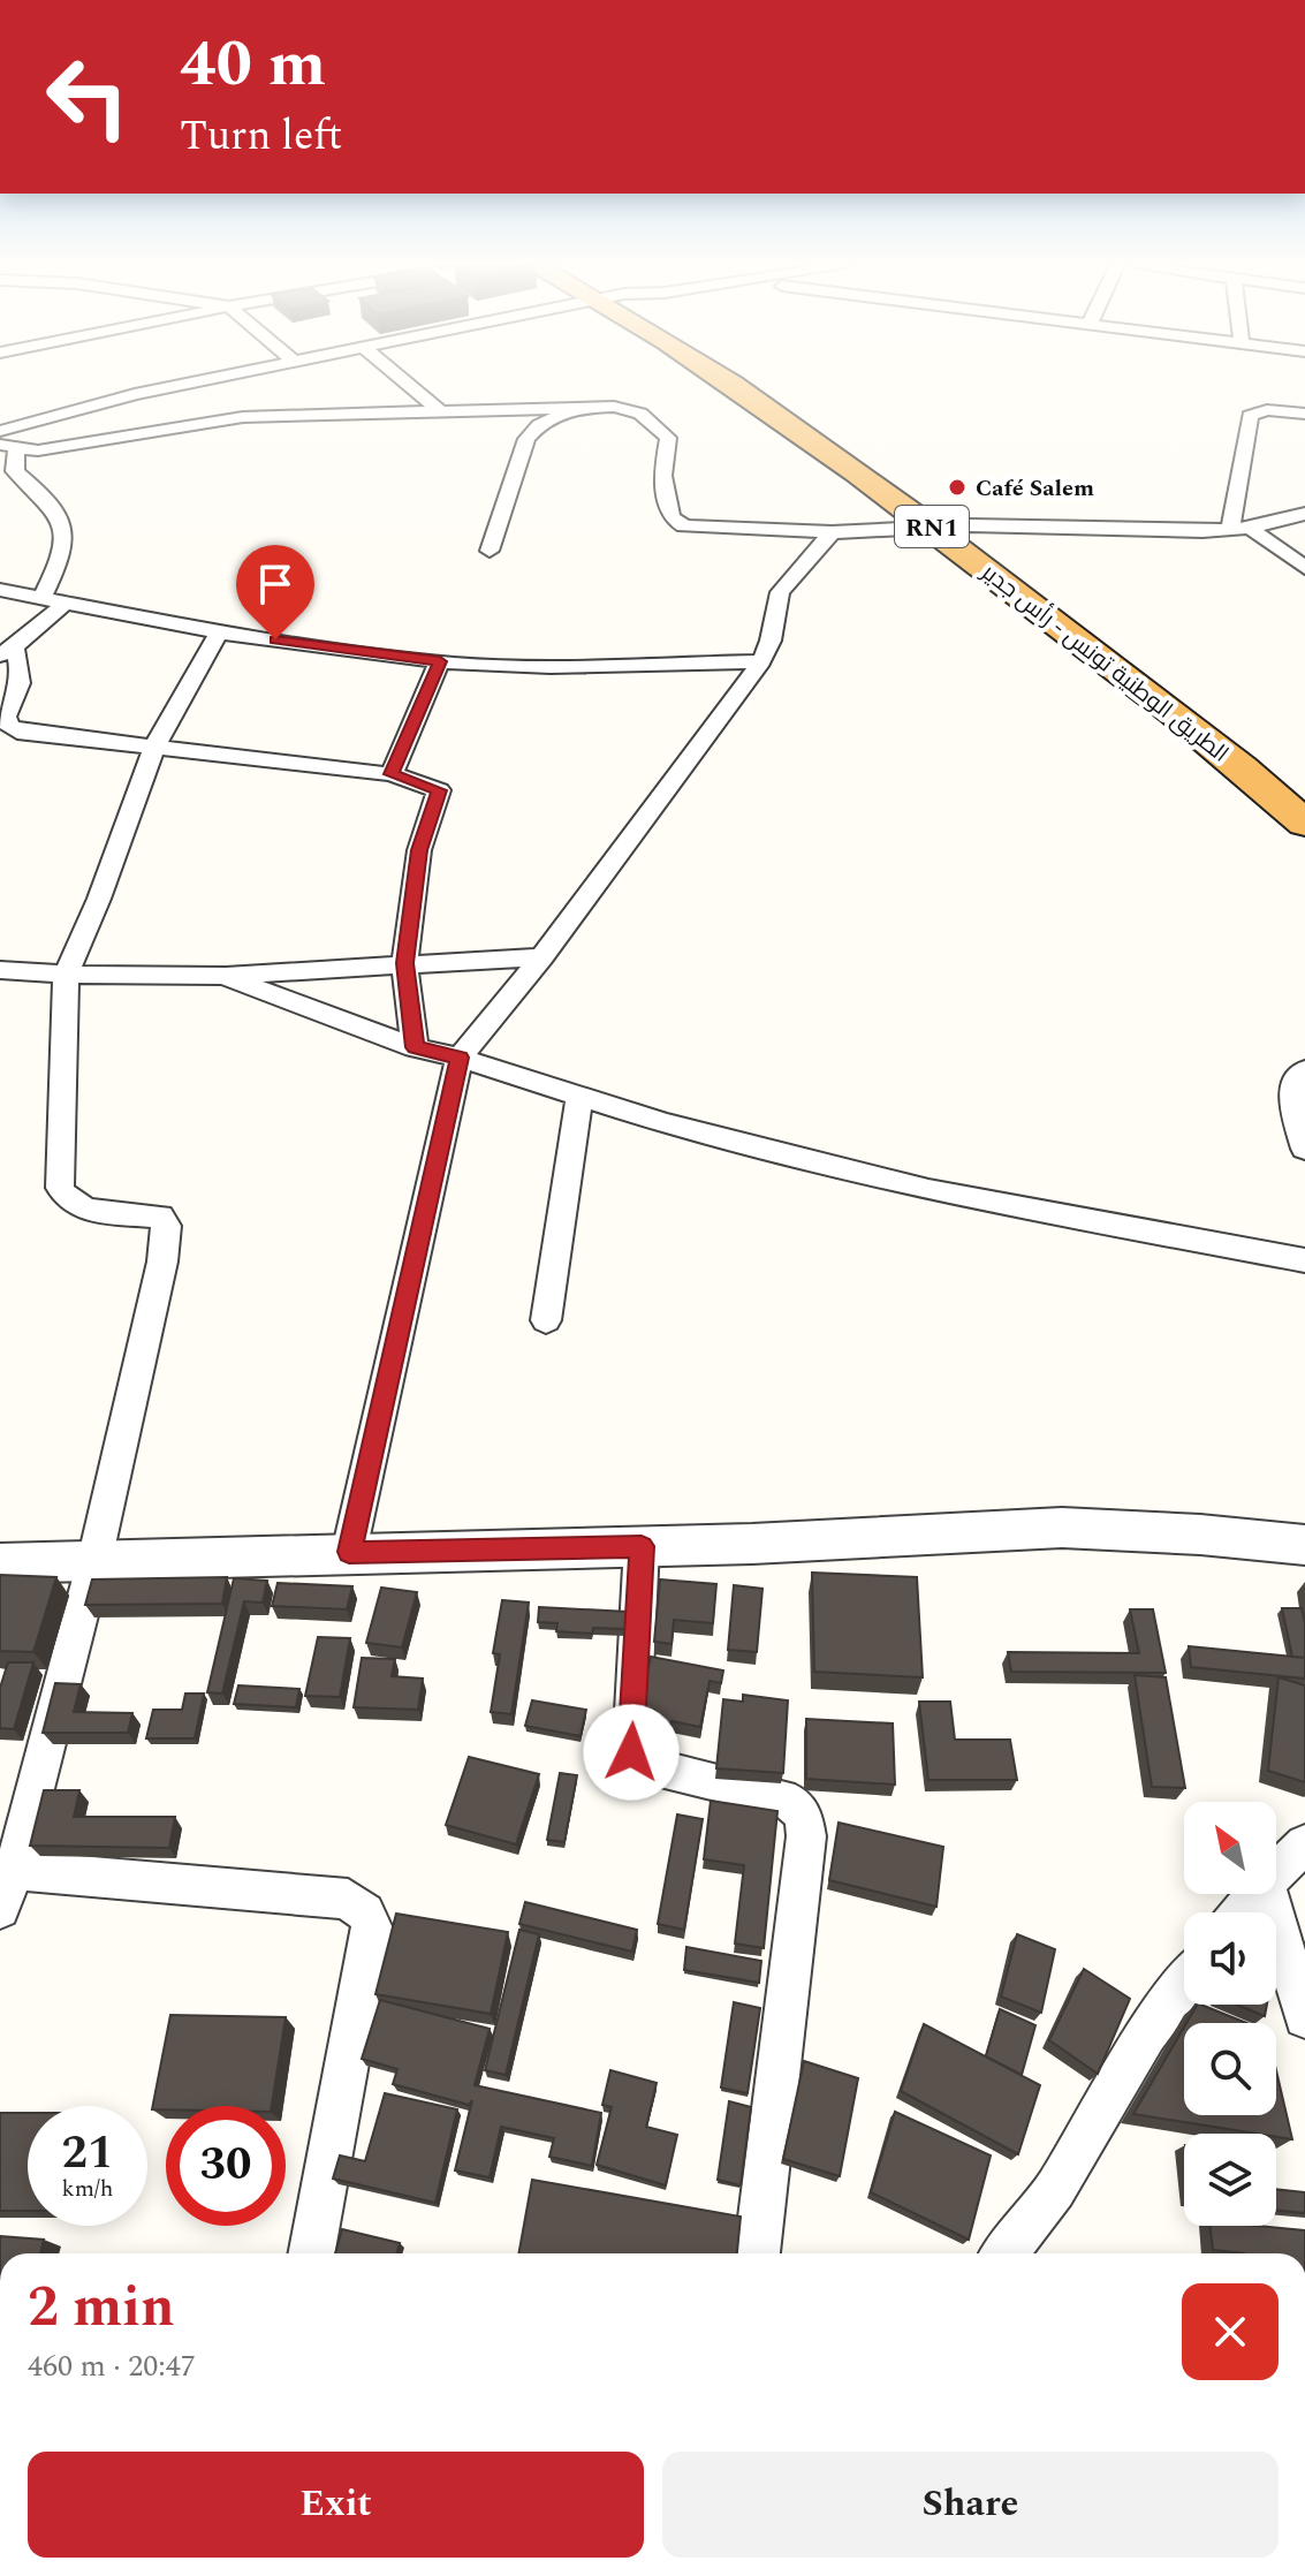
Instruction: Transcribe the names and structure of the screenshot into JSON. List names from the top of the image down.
{
  "streets": {
    "highway": ["RN1", "الطريق الوطنية تونس - رأس جدير"]
  },
  "places": ["Café Salem"],
  "north": "top left",
  "page": {
    "turn": ["40 m", "Turn left"],
    "speed": "21 km/h",
    "limit": "30",
    "heading": ["2 min", "460 m · 20:47"],
    "buttons": ["Exit", "Share"]
  }
}
